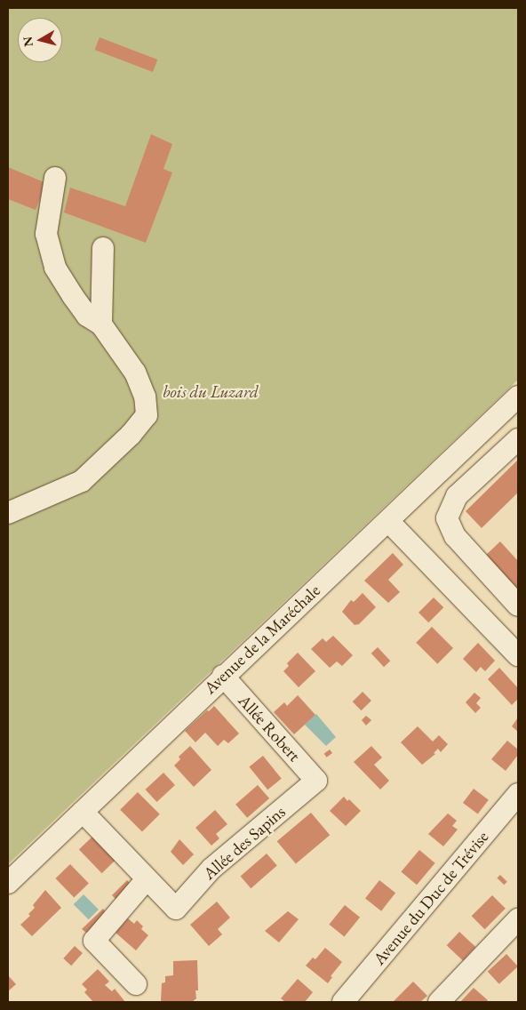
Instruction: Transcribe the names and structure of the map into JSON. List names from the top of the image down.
{
  "streets": {
    "street": [
      "Avenue de la Maréchale",
      "Allée Robert",
      "Allée des Sapins",
      "Avenue du Duc de Trévise"
    ]
  },
  "crossings": [
    ["Avenue de la Maréchale", "Allée Robert"],
    ["Allée Robert", "Allée des Sapins"]
  ],
  "parks": ["bois du Luzard"],
  "north": "left"
}
